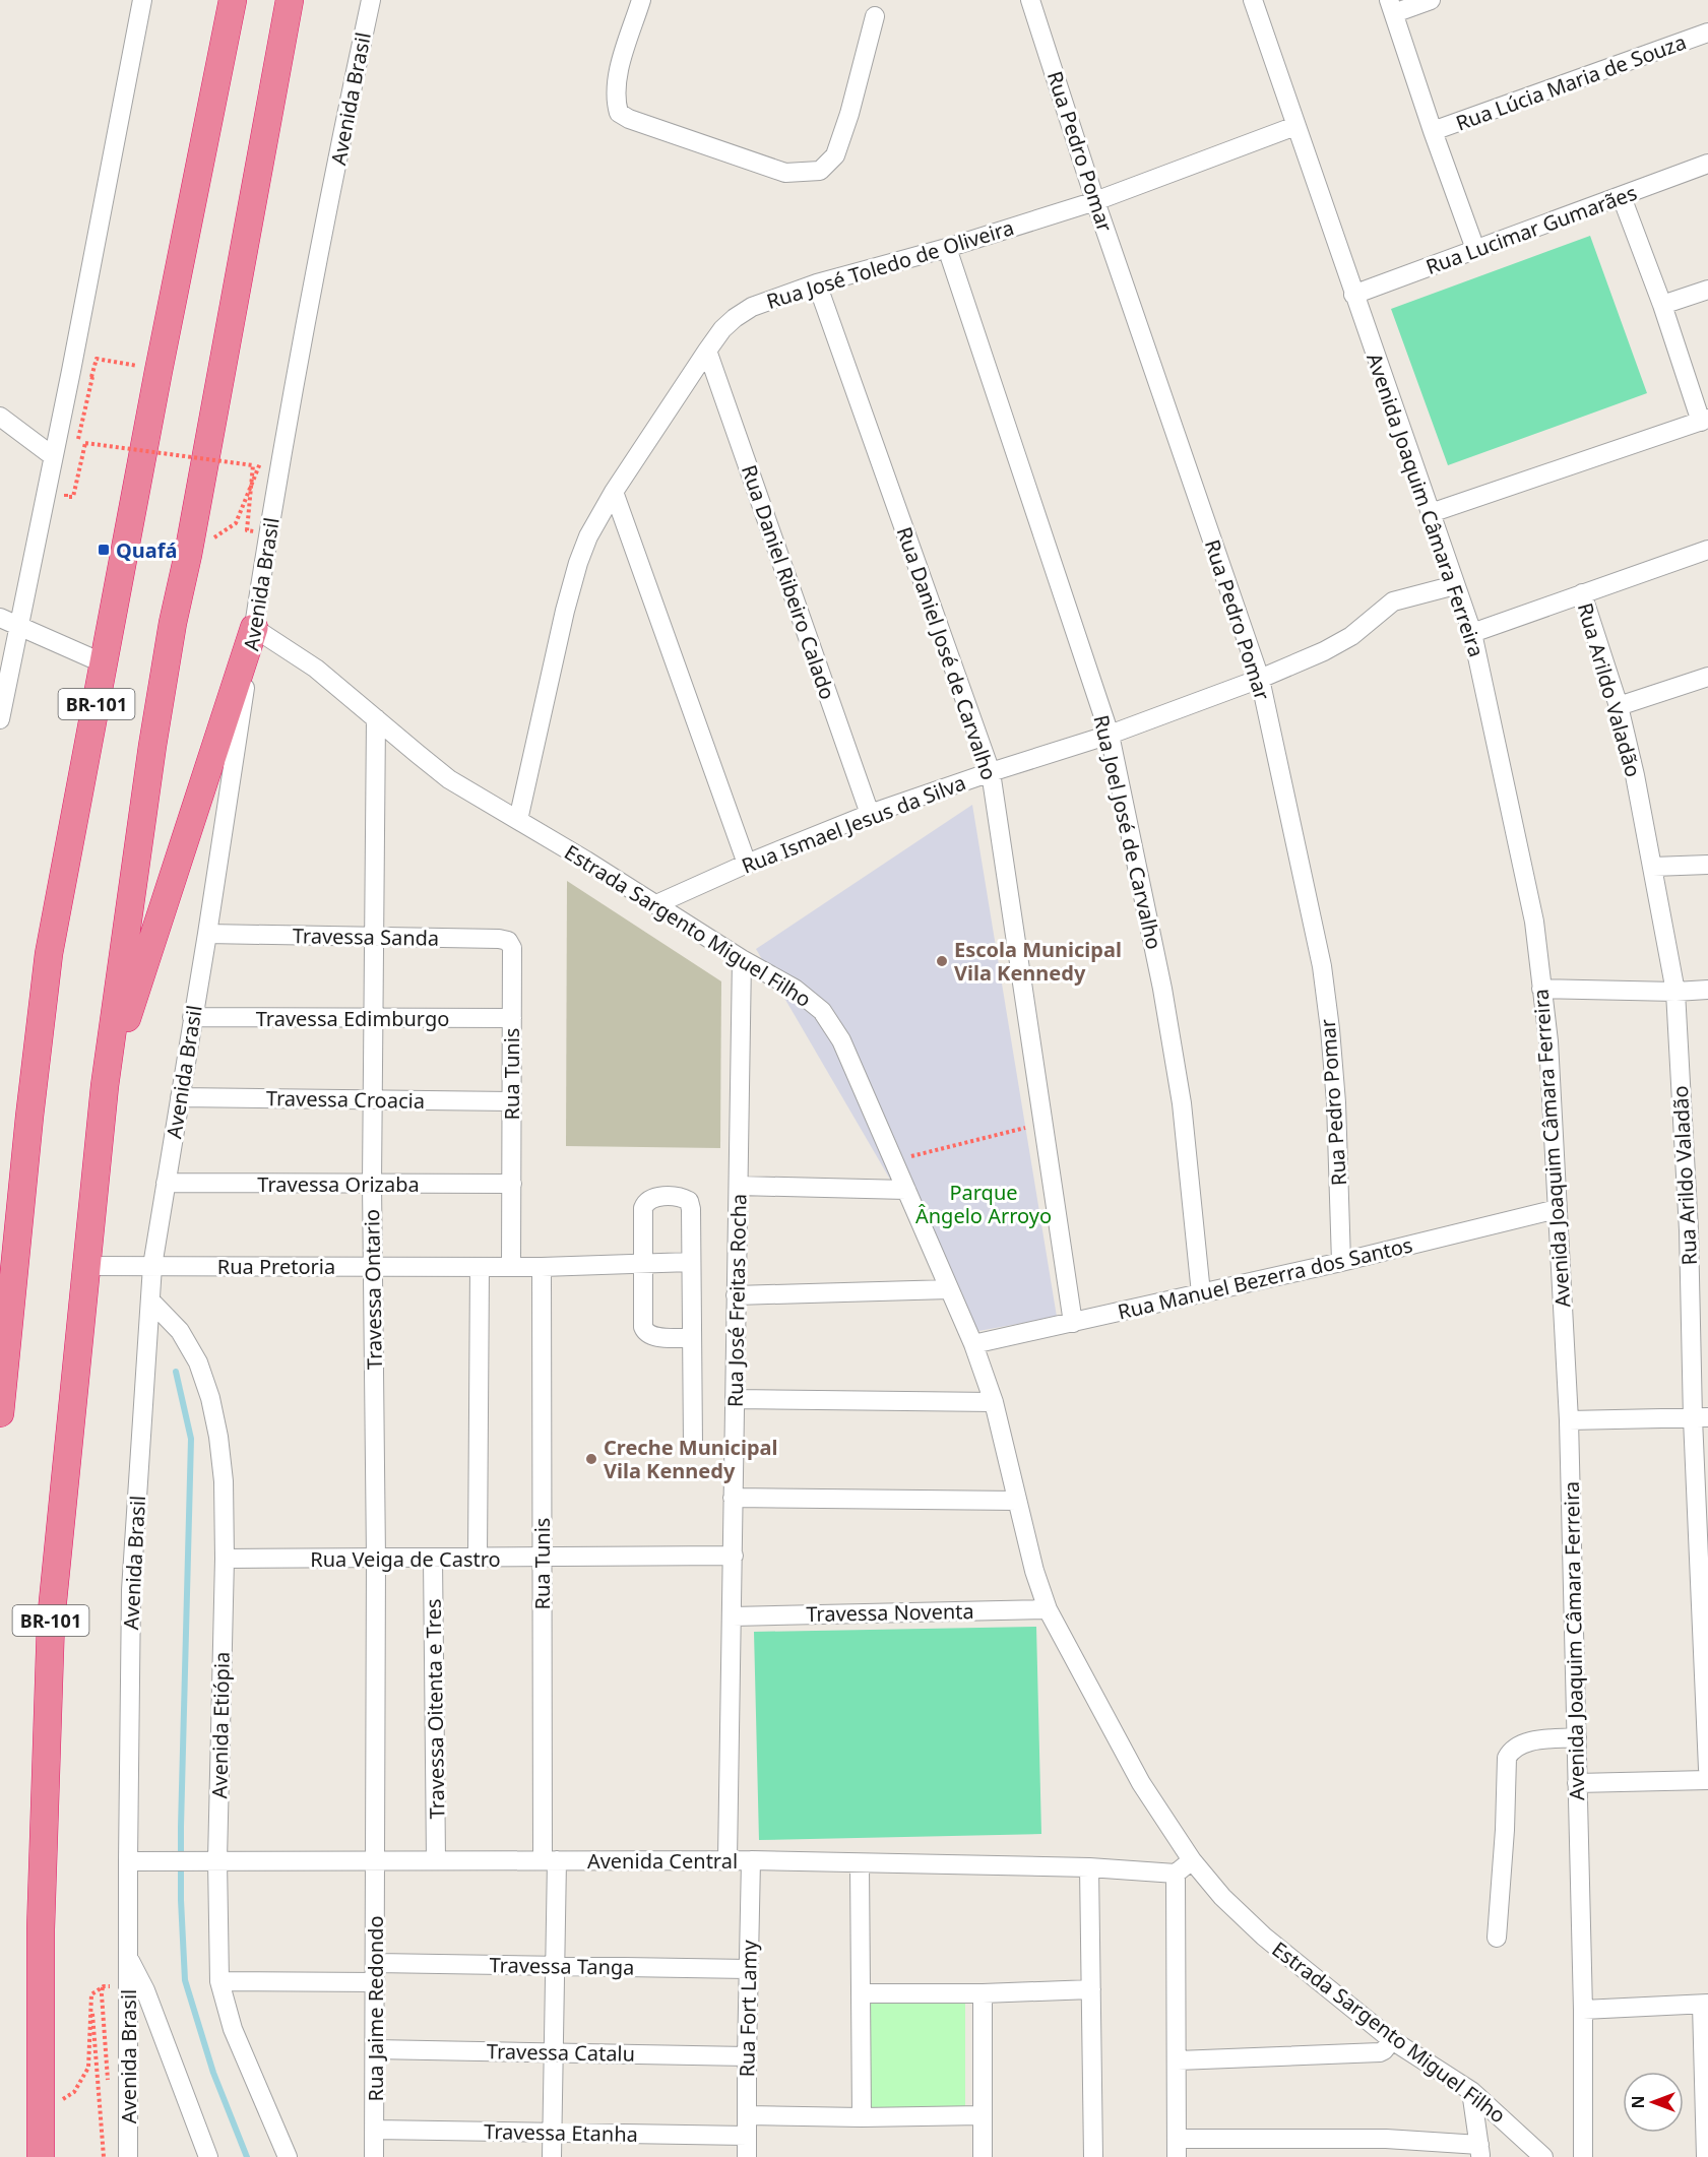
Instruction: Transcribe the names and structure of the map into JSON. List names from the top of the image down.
{
  "streets": {
    "highway": ["BR-101"],
    "street": [
      "Rua Lúcia Maria de Souza",
      "Avenida Brasil",
      "Rua Pedro Pomar",
      "Rua Lucimar Gumarães",
      "Rua José Toledo de Oliveira",
      "Avenida Joaquim Câmara Ferreira",
      "Rua Daniel Ribeiro Calado",
      "Rua Daniel José de Carvalho",
      "Rua Arildo Valadão",
      "Rua Ismael Jesus da Silva",
      "Rua Joel José de Carvalho",
      "Estrada Sargento Miguel Filho",
      "Travessa Sanda",
      "Travessa Edimburgo",
      "Rua Tunis",
      "Travessa Croacia",
      "Travessa Orizaba",
      "Rua Pretoria",
      "Rua Manuel Bezerra dos Santos",
      "Travessa Ontario",
      "Rua José Freitas Rocha",
      "Rua Veiga de Castro",
      "Travessa Noventa",
      "Travessa Oitenta e Tres",
      "Avenida Etiópia",
      "Avenida Central",
      "Travessa Tanga",
      "Rua Jaime Redondo",
      "Rua Fort Lamy",
      "Travessa Catalu",
      "Travessa Etanha"
    ]
  },
  "crossings": [
    ["Avenida Brasil", "Estrada Sargento Miguel Filho"],
    ["Avenida Brasil", "Travessa Sanda"],
    ["Avenida Brasil", "Travessa Edimburgo"],
    ["Avenida Brasil", "Travessa Croacia"],
    ["Avenida Brasil", "Travessa Orizaba"],
    ["Avenida Brasil", "Rua Pretoria"],
    ["Avenida Brasil", "Avenida Etiópia"],
    ["Avenida Brasil", "Avenida Central"],
    ["Rua Pedro Pomar", "Rua José Toledo de Oliveira"],
    ["Rua Pedro Pomar", "Rua Ismael Jesus da Silva"],
    ["Rua Pedro Pomar", "Rua Manuel Bezerra dos Santos"],
    ["Rua Lucimar Gumarães", "Avenida Joaquim Câmara Ferreira"],
    ["Rua José Toledo de Oliveira", "Avenida Joaquim Câmara Ferreira"],
    ["Rua José Toledo de Oliveira", "Rua Daniel Ribeiro Calado"],
    ["Rua José Toledo de Oliveira", "Rua Daniel José de Carvalho"],
    ["Rua José Toledo de Oliveira", "Rua Joel José de Carvalho"],
    ["Rua José Toledo de Oliveira", "Estrada Sargento Miguel Filho"],
    ["Avenida Joaquim Câmara Ferreira", "Rua Ismael Jesus da Silva"],
    ["Avenida Joaquim Câmara Ferreira", "Rua Manuel Bezerra dos Santos"],
    ["Rua Daniel Ribeiro Calado", "Rua Ismael Jesus da Silva"],
    ["Rua Daniel José de Carvalho", "Rua Ismael Jesus da Silva"],
    ["Rua Daniel José de Carvalho", "Rua Manuel Bezerra dos Santos"],
    ["BR-101", "Rua Pretoria"],
    ["Rua Ismael Jesus da Silva", "Rua Joel José de Carvalho"],
    ["Rua Ismael Jesus da Silva", "Estrada Sargento Miguel Filho"],
    ["Rua Joel José de Carvalho", "Rua Manuel Bezerra dos Santos"],
    ["Estrada Sargento Miguel Filho", "Rua Manuel Bezerra dos Santos"],
    ["Estrada Sargento Miguel Filho", "Travessa Ontario"],
    ["Estrada Sargento Miguel Filho", "Rua José Freitas Rocha"],
    ["Estrada Sargento Miguel Filho", "Travessa Noventa"],
    ["Travessa Sanda", "Rua Tunis"],
    ["Travessa Sanda", "Travessa Ontario"],
    ["Travessa Edimburgo", "Rua Tunis"],
    ["Travessa Edimburgo", "Travessa Ontario"],
    ["Rua Tunis", "Travessa Croacia"],
    ["Rua Tunis", "Travessa Orizaba"],
    ["Rua Tunis", "Rua Pretoria"],
    ["Rua Tunis", "Rua Veiga de Castro"],
    ["Rua Tunis", "Avenida Central"],
    ["Rua Tunis", "Travessa Tanga"],
    ["Rua Tunis", "Travessa Catalu"],
    ["Rua Tunis", "Travessa Etanha"],
    ["Travessa Croacia", "Travessa Ontario"],
    ["Travessa Orizaba", "Travessa Ontario"],
    ["Rua Pretoria", "Travessa Ontario"],
    ["Travessa Ontario", "Rua Veiga de Castro"],
    ["Travessa Ontario", "Avenida Central"],
    ["Travessa Ontario", "Rua Jaime Redondo"],
    ["Rua José Freitas Rocha", "Rua Veiga de Castro"],
    ["Rua José Freitas Rocha", "Travessa Noventa"],
    ["Rua José Freitas Rocha", "Avenida Central"],
    ["Rua Veiga de Castro", "Travessa Oitenta e Tres"],
    ["Rua Veiga de Castro", "Avenida Etiópia"],
    ["Travessa Oitenta e Tres", "Avenida Central"],
    ["Avenida Etiópia", "Avenida Central"],
    ["Avenida Central", "Rua Jaime Redondo"],
    ["Avenida Central", "Rua Fort Lamy"],
    ["Travessa Tanga", "Rua Jaime Redondo"],
    ["Travessa Tanga", "Rua Fort Lamy"],
    ["Rua Jaime Redondo", "Travessa Catalu"],
    ["Rua Jaime Redondo", "Travessa Etanha"],
    ["Rua Fort Lamy", "Travessa Catalu"],
    ["Rua Fort Lamy", "Travessa Etanha"]
  ],
  "parks": ["Parque Ângelo Arroyo"],
  "places": {
    "transit": ["Quafá"],
    "other": ["Escola Municipal Vila Kennedy", "Creche Municipal Vila Kennedy"]
  },
  "north": "left"
}
